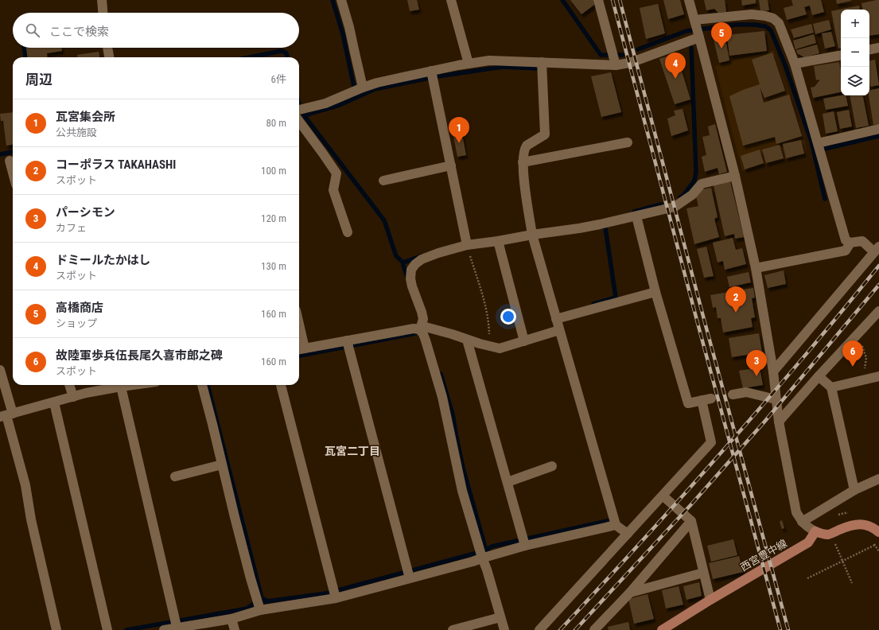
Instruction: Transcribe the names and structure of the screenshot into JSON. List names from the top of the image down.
{
  "streets": {
    "main road": ["西宮豊中線"]
  },
  "districts": ["瓦宮二丁目"],
  "page": {
    "map_buttons": ["+", "−"],
    "search": "ここで検索",
    "pins": [
      "5",
      "4",
      "1",
      "2",
      "6",
      "3"
    ],
    "heading": ["周辺", "6件"],
    "list": [
      {
        "mark": "1",
        "name": "瓦宮集会所",
        "note": "公共施設",
        "value": "80 m"
      },
      {
        "mark": "2",
        "name": "コーポラス TAKAHASHI",
        "note": "スポット",
        "value": "100 m"
      },
      {
        "mark": "3",
        "name": "パーシモン",
        "note": "カフェ",
        "value": "120 m"
      },
      {
        "mark": "4",
        "name": "ドミールたかはし",
        "note": "スポット",
        "value": "130 m"
      },
      {
        "mark": "5",
        "name": "高橋商店",
        "note": "ショップ",
        "value": "160 m"
      },
      {
        "mark": "6",
        "name": "故陸軍歩兵伍長尾久喜市郎之碑",
        "note": "スポット",
        "value": "160 m"
      }
    ]
  }
}
